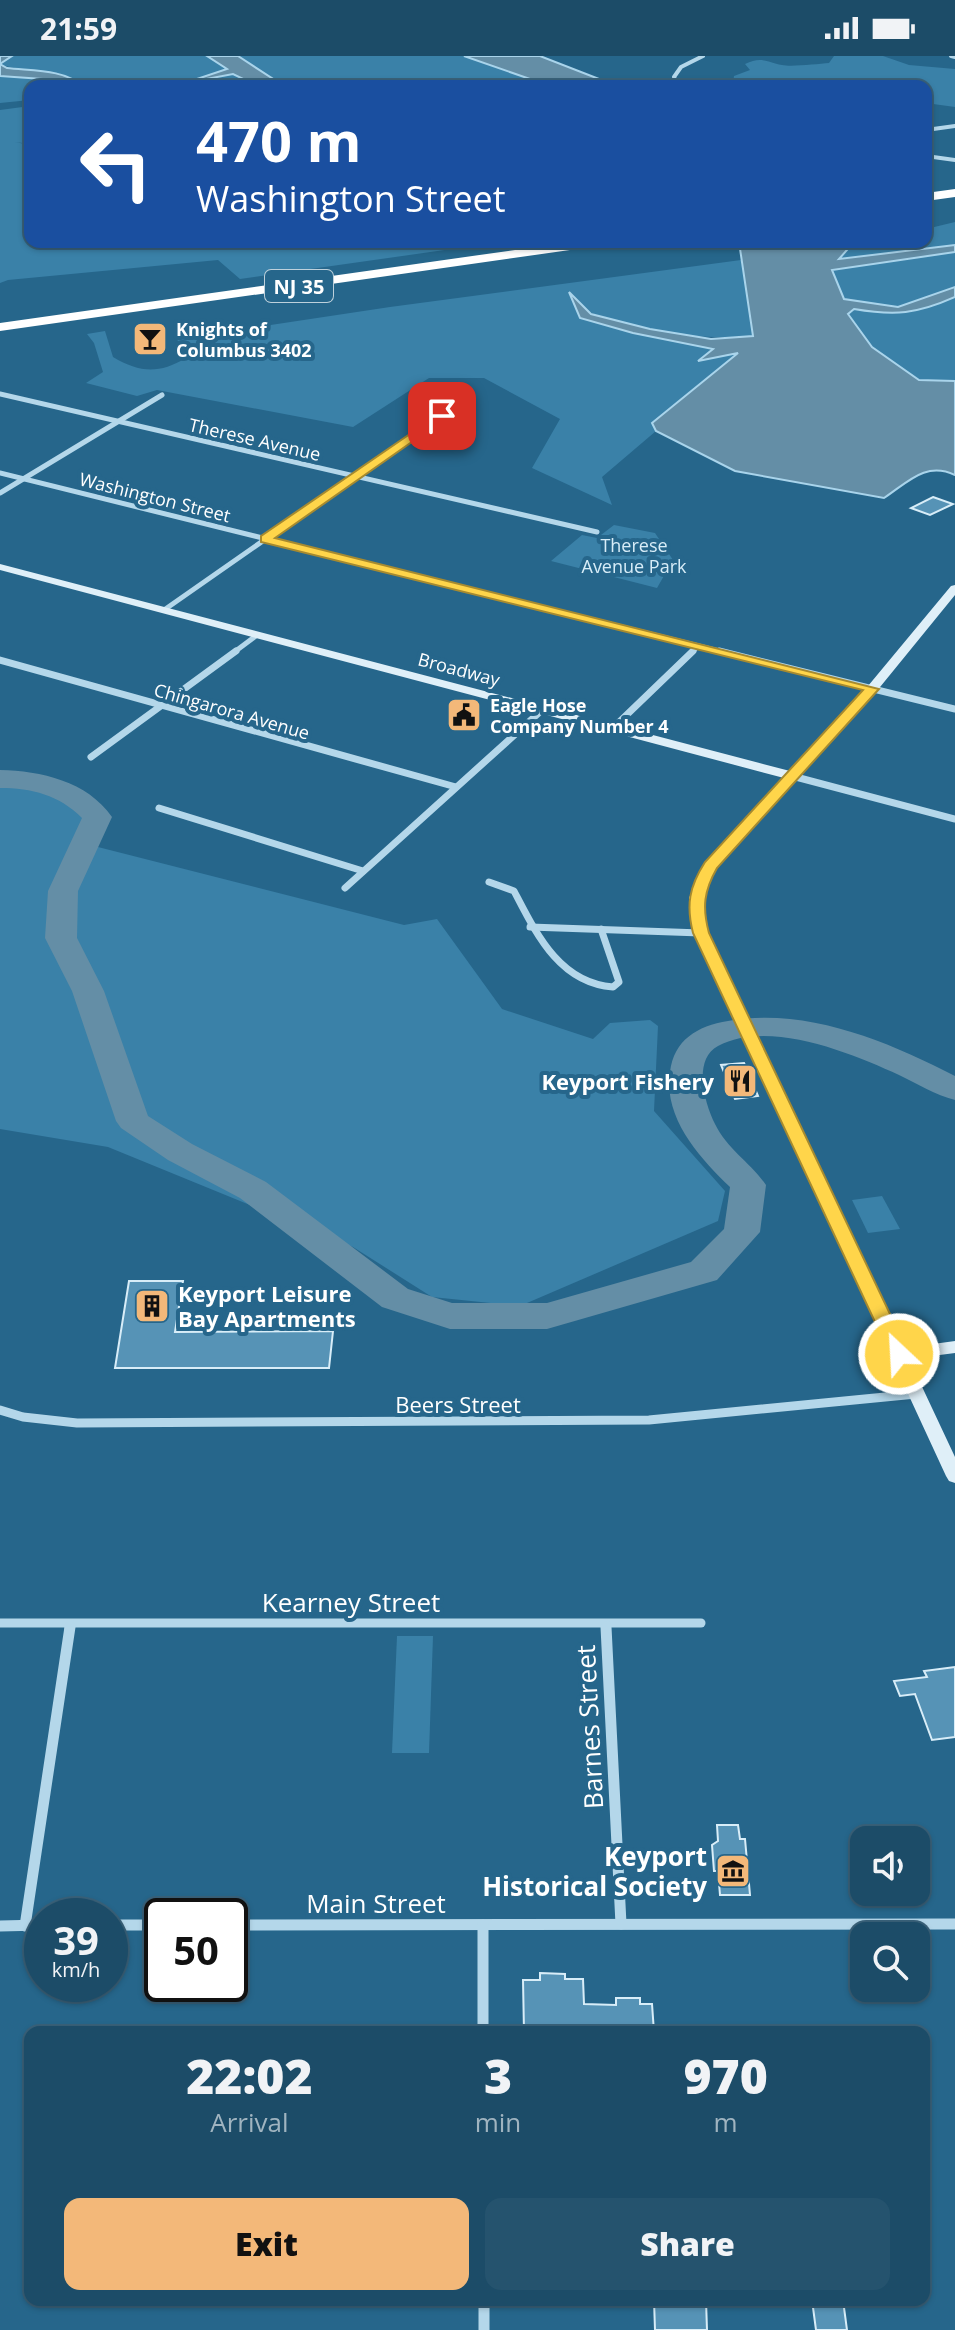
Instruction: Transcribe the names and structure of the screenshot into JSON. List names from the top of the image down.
{
  "streets": {
    "highway": ["NJ 35"],
    "main road": ["Broadway"],
    "street": [
      "Therese Avenue",
      "Washington Street",
      "Chingarora Avenue",
      "Beers Street",
      "Kearney Street",
      "Barnes Street",
      "Main Street"
    ]
  },
  "crossings": [
    ["Kearney Street", "Barnes Street"],
    ["Barnes Street", "Main Street"]
  ],
  "parks": ["Therese Avenue Park"],
  "places": {
    "bar": ["Knights of Columbus 3402"],
    "public building": ["Eagle Hose Company Number 4"],
    "restaurant": ["Keyport Fishery"],
    "building": ["Keyport Leisure Bay Apartments"],
    "museum": ["Keyport Historical Society"]
  },
  "page": {
    "status": "21:59",
    "turn": ["470 m", "Washington Street"],
    "speed": "39 km/h",
    "limit": "50",
    "eta": [
      "22:02",
      "Arrival",
      "3",
      "min",
      "970",
      "m"
    ],
    "buttons": ["Exit", "Share"]
  }
}
